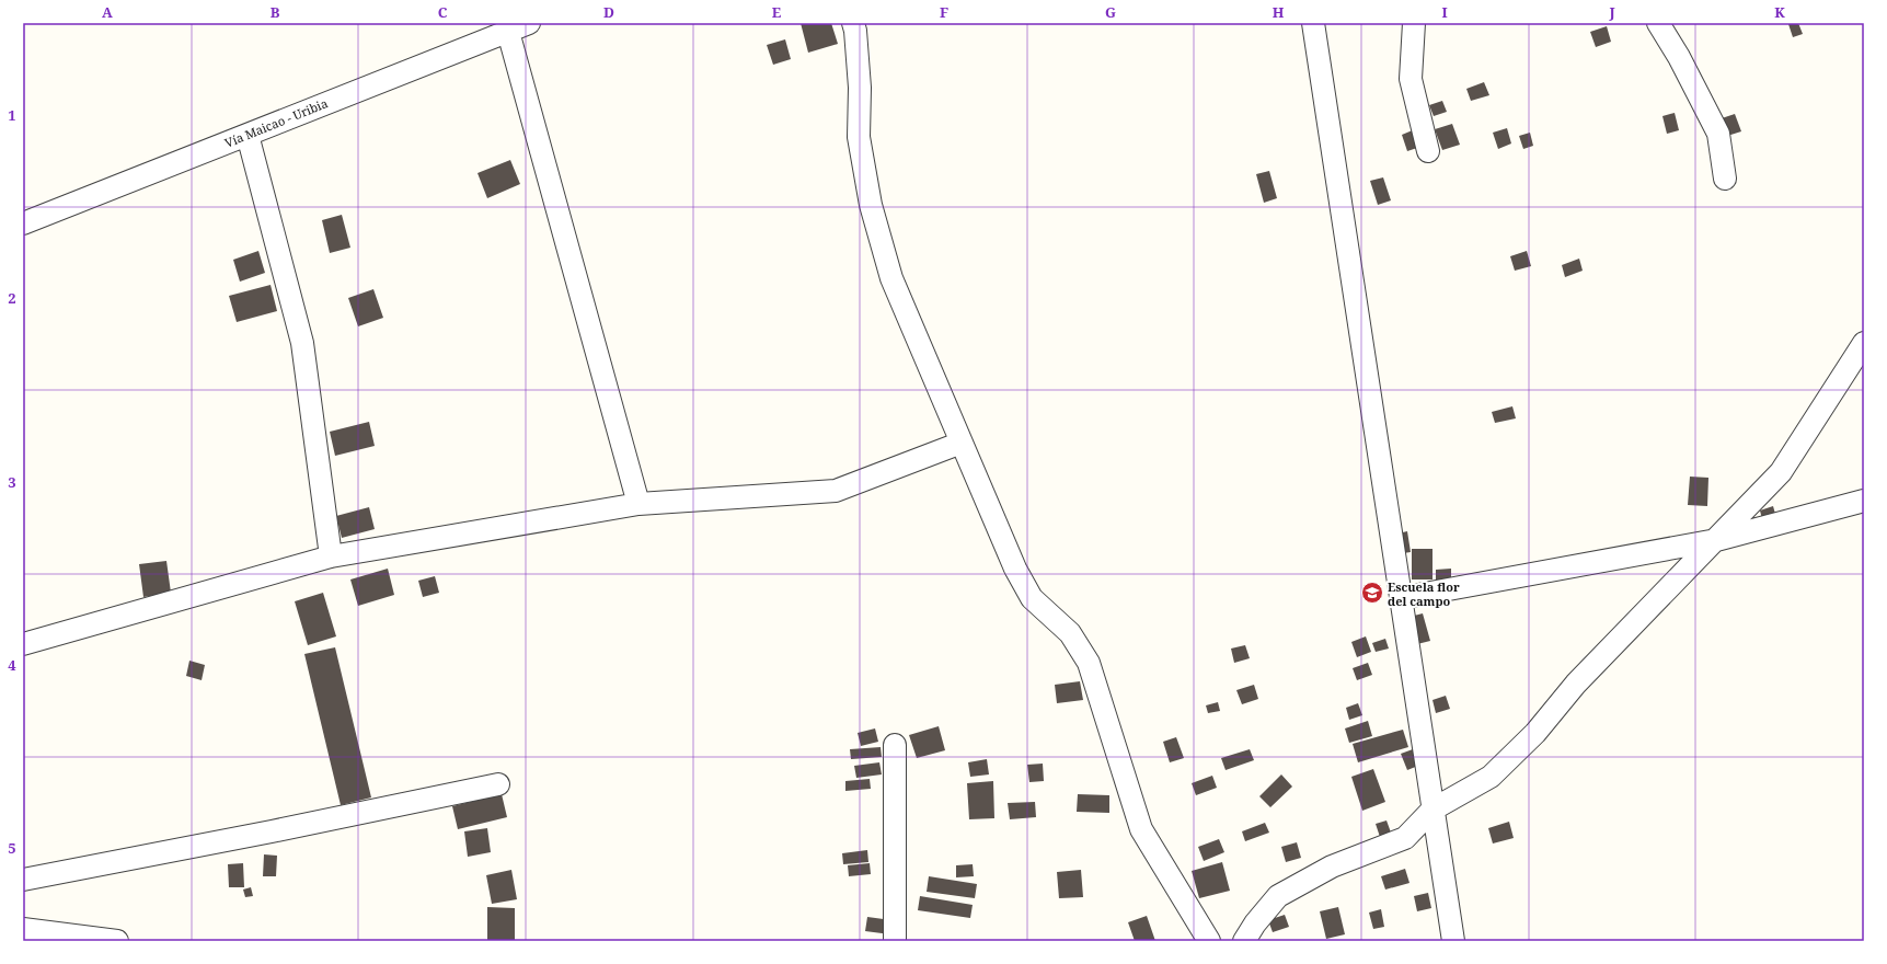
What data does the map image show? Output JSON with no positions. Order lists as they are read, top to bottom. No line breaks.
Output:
{"streets":{"street":["Vía Maicao - Uribia"]},"places":{"school or university":["Escuela flor del campo"]},"grid":{"columns":["A","B","C","D","E","F","G","H","I","J","K"],"rows":["1","2","3","4","5"]}}
